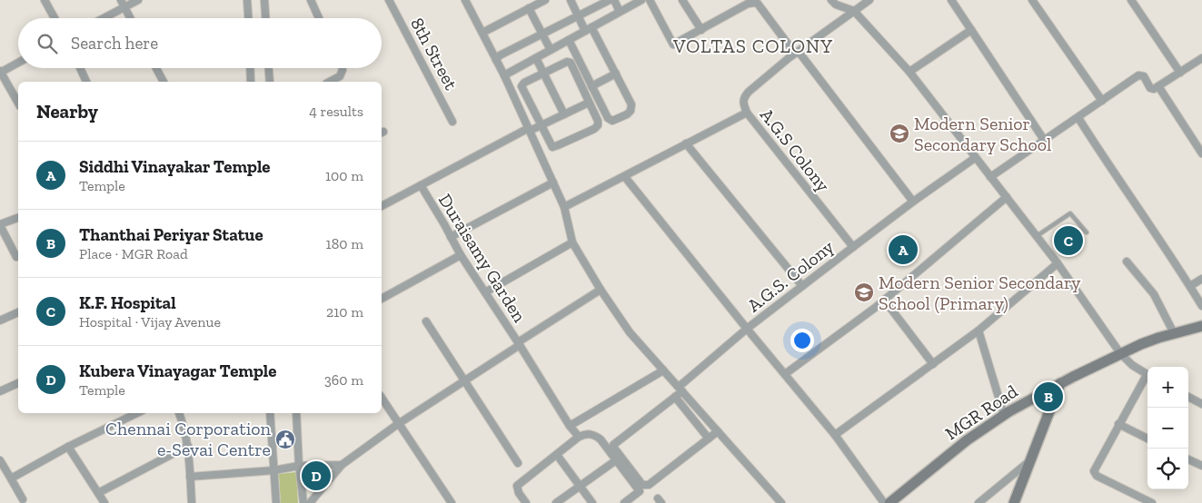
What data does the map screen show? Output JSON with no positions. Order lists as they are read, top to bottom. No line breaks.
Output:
{"streets":{"street":["8th Street","A.G.S Colony","Duraisamy Garden","A.G.S. Colony","MGR Road"]},"crossings":[["A.G.S Colony","A.G.S. Colony"]],"districts":["VOLTAS COLONY"],"places":{"school or university":["Modern Senior Secondary School","Modern Senior Secondary School (Primary)"],"public building":["Chennai Corporation e-Sevai Centre"]},"page":{"search":"Search here","heading":["Nearby","4 results"],"list":[{"mark":"A","name":"Siddhi Vinayakar Temple","note":"Temple","value":"100 m"},{"mark":"B","name":"Thanthai Periyar Statue","note":"Place · MGR Road","value":"180 m"},{"mark":"C","name":"K.F. Hospital","note":"Hospital · Vijay Avenue","value":"210 m"},{"mark":"D","name":"Kubera Vinayagar Temple","note":"Temple","value":"360 m"}],"pins":["C","A","B","D"],"map_buttons":["+","−"]}}
